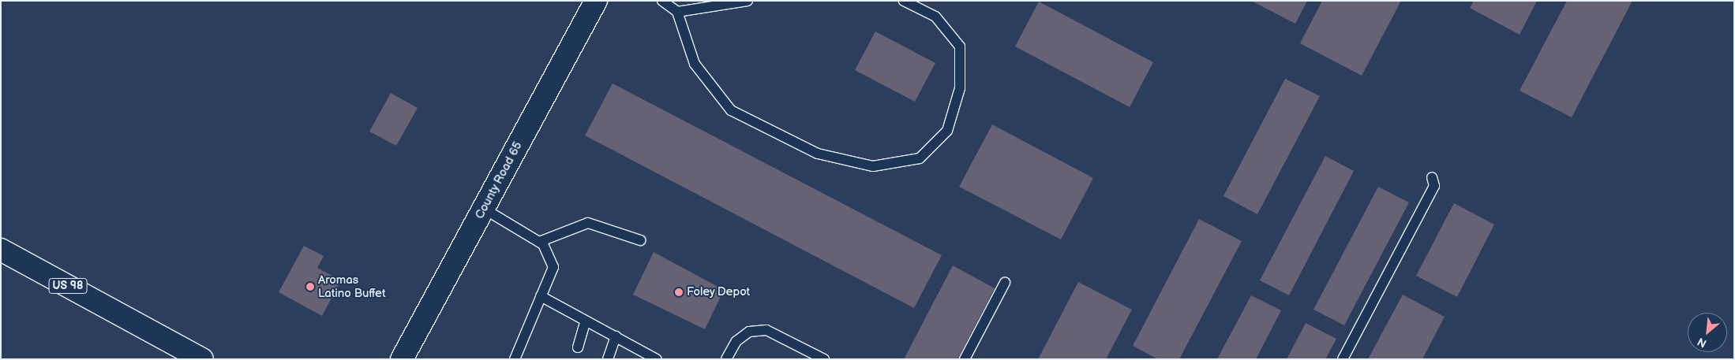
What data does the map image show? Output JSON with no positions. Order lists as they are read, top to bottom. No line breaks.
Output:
{"streets":{"street":["County Road 65","US 98"]},"places":["Aromas Latino Buffet","Foley Depot"],"north":"bottom left"}
